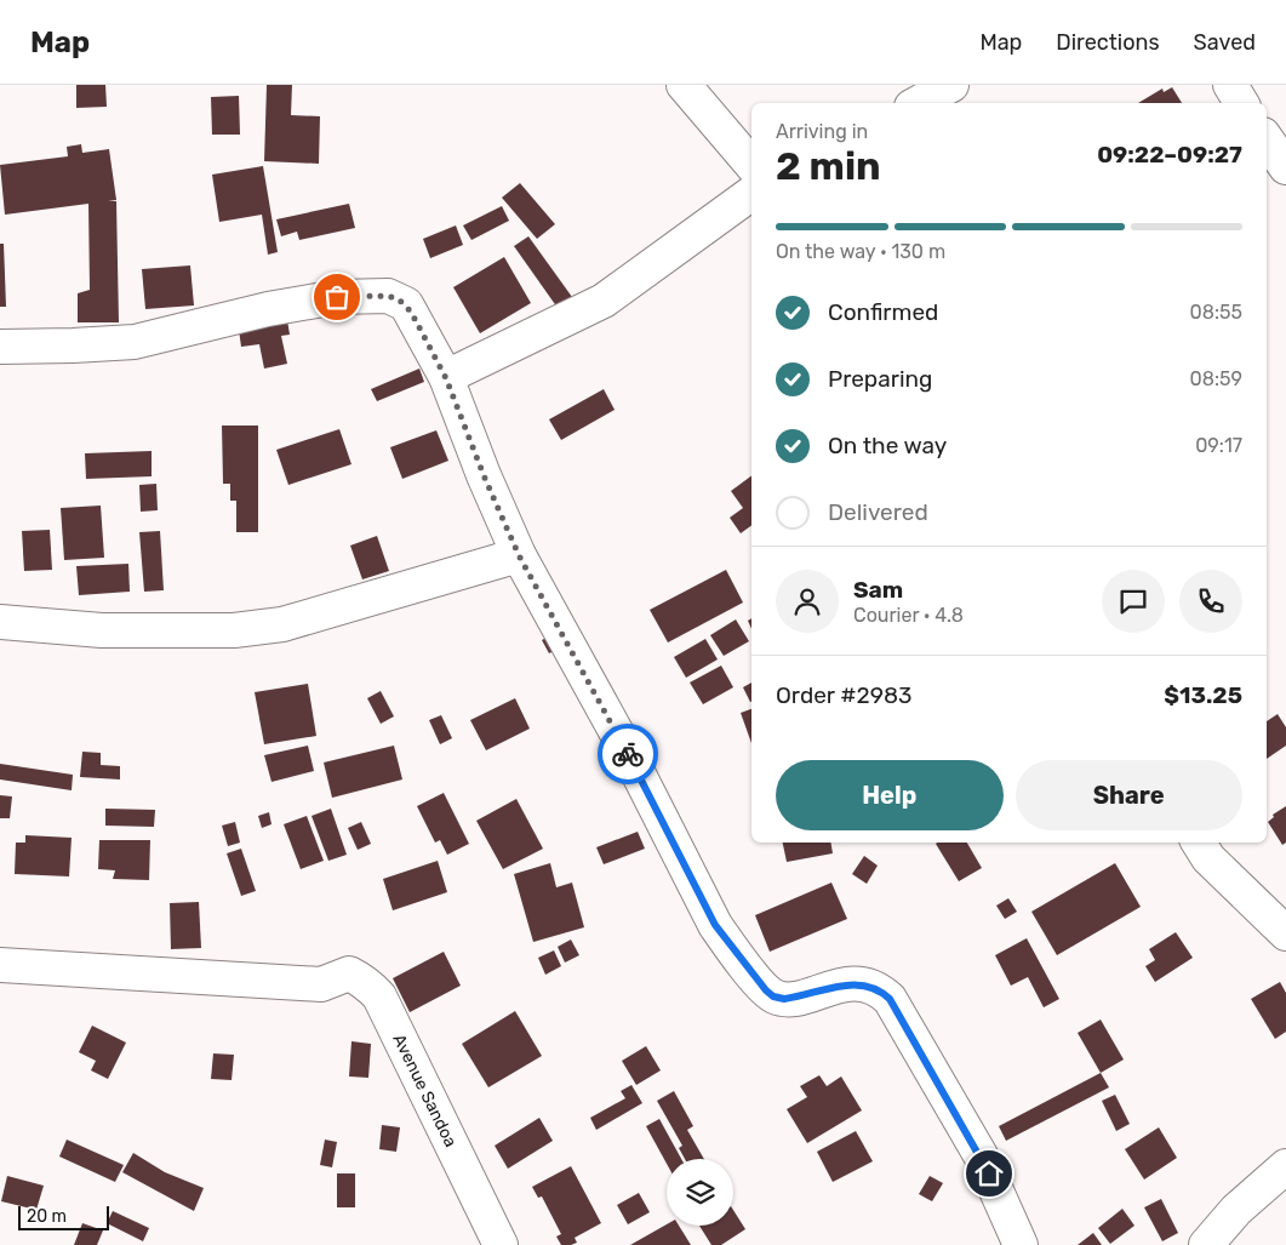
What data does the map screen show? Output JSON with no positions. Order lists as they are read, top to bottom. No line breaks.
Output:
{"streets":{"street":["Avenue Sandoa"]},"scale_bar":"20 m","page":{"header":"Map","nav":["Map","Directions","Saved"],"heading":["2 min","Arriving in","09:22–09:27"],"panel":["Sam","Courier · 4.8","Order #2983","$13.25"],"bar":"On the way · 130 m","list":[["Confirmed","08:55"],["Preparing","08:59"],["On the way","09:17"],"Delivered"],"buttons":["Help","Share"],"scale":"20 m"}}
